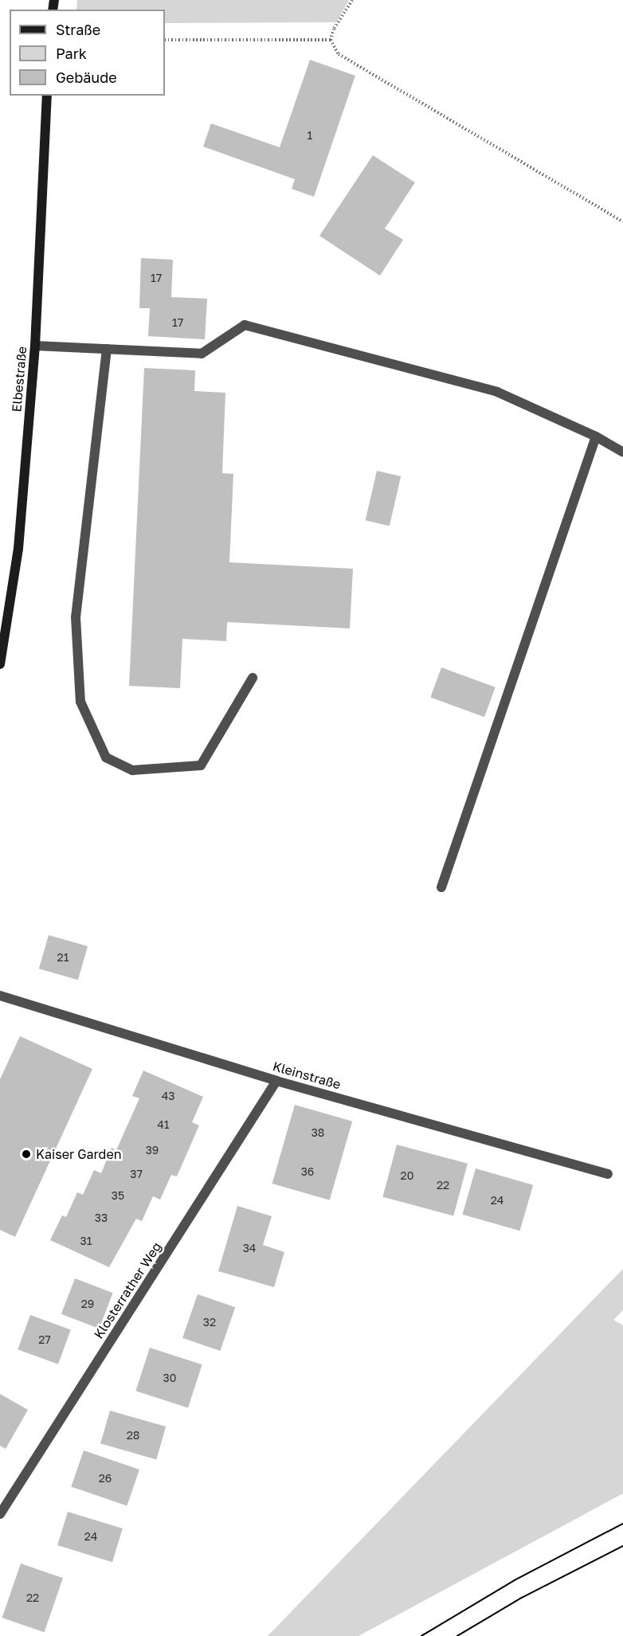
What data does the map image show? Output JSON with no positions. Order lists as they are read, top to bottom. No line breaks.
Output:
{"streets":{"main road":["Elbestraße"],"street":["Kleinstraße","Klosterrather Weg"]},"crossings":[["Kleinstraße","Klosterrather Weg"]],"places":["Kaiser Garden"],"house_numbers":["1","17","17","21","43","41","38","39","36","37","20","22","35","24","33","31","34","29","32","27","30","28","26","24","22"],"legend":["Straße","Park","Gebäude"]}
